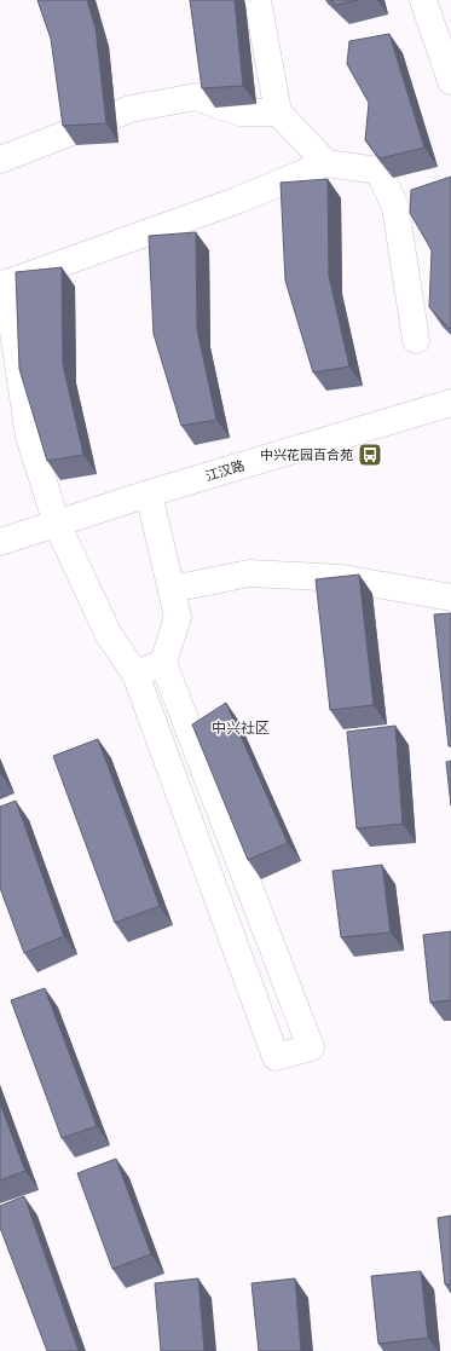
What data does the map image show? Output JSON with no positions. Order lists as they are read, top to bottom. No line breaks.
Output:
{"streets":{"street":["江汉路"]},"districts":["中兴社区"],"places":{"bus stop":["中兴花园百合苑"]}}
